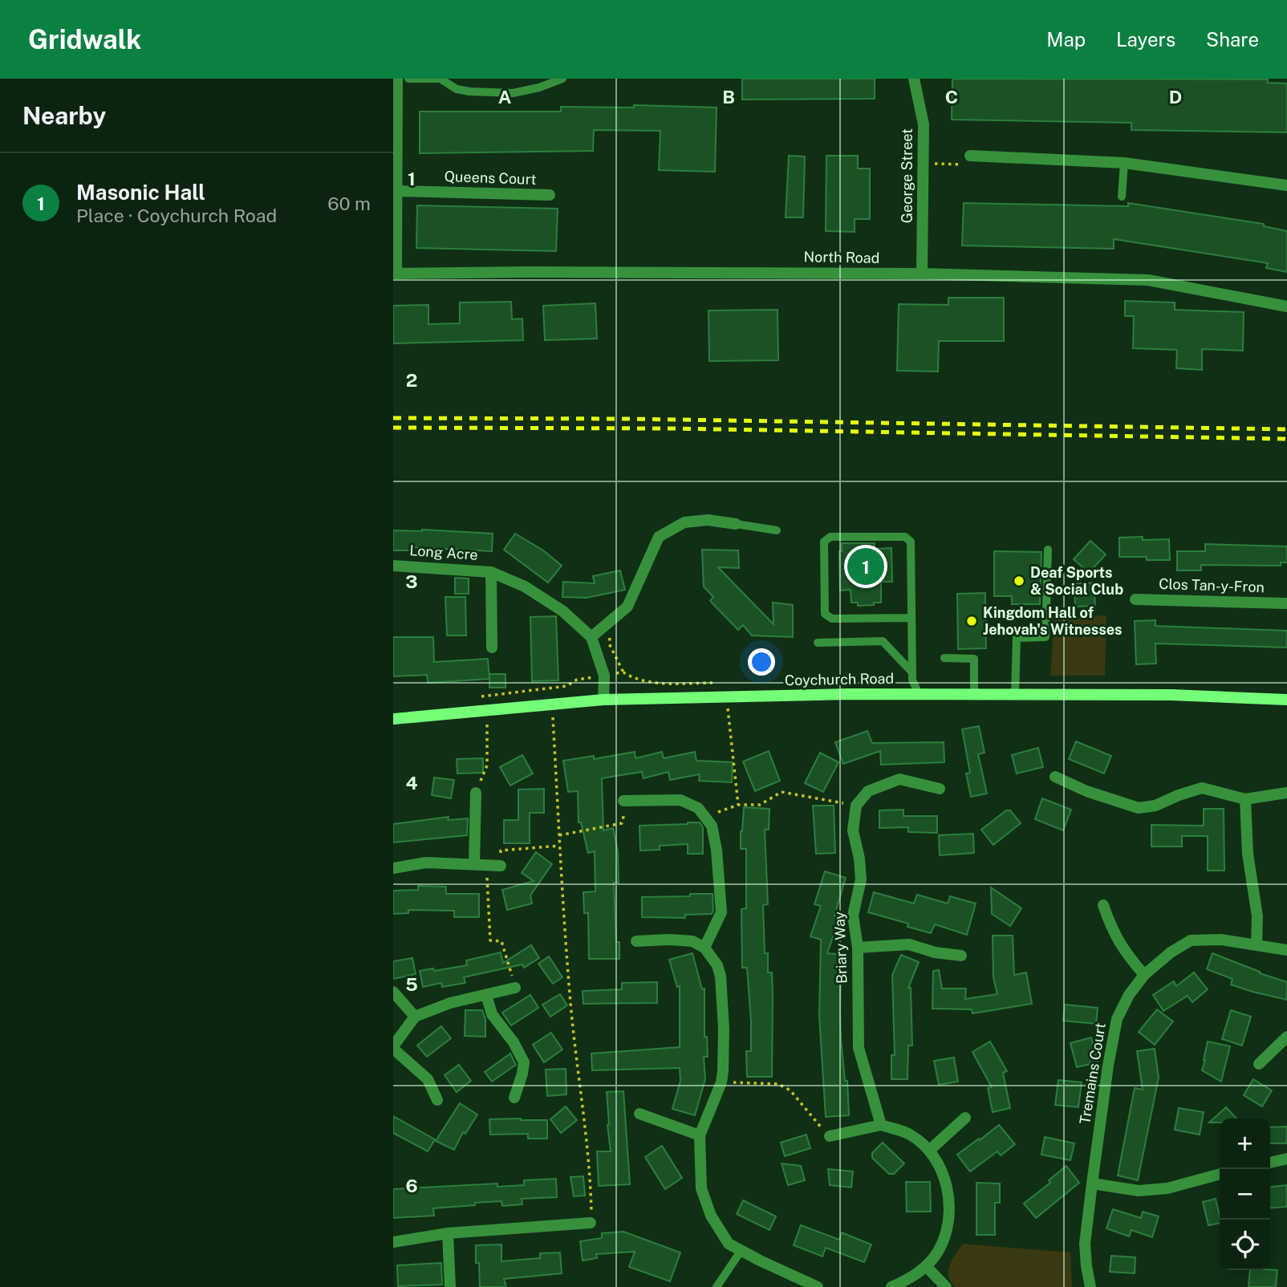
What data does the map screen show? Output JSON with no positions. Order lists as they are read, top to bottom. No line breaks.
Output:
{"streets":{"main road":["Coychurch Road"],"street":["George Street","Queens Court","North Road","Long Acre","Clos Tan-y-Fron","Briary Way","Tremains Court"]},"crossings":[["George Street","North Road"],["Long Acre","Coychurch Road"]],"places":["Deaf Sports & Social Club","Kingdom Hall of Jehovah's Witnesses"],"page":{"header":"Gridwalk","nav":["Map","Layers","Share"],"heading":"Nearby","list":[{"mark":"1","name":"Masonic Hall","note":"Place · Coychurch Road","value":"60 m"}],"pins":"1","map_buttons":["+","−"]},"grid":{"columns":["A","B","C","D"],"rows":["1","2","3","4","5","6"]}}
